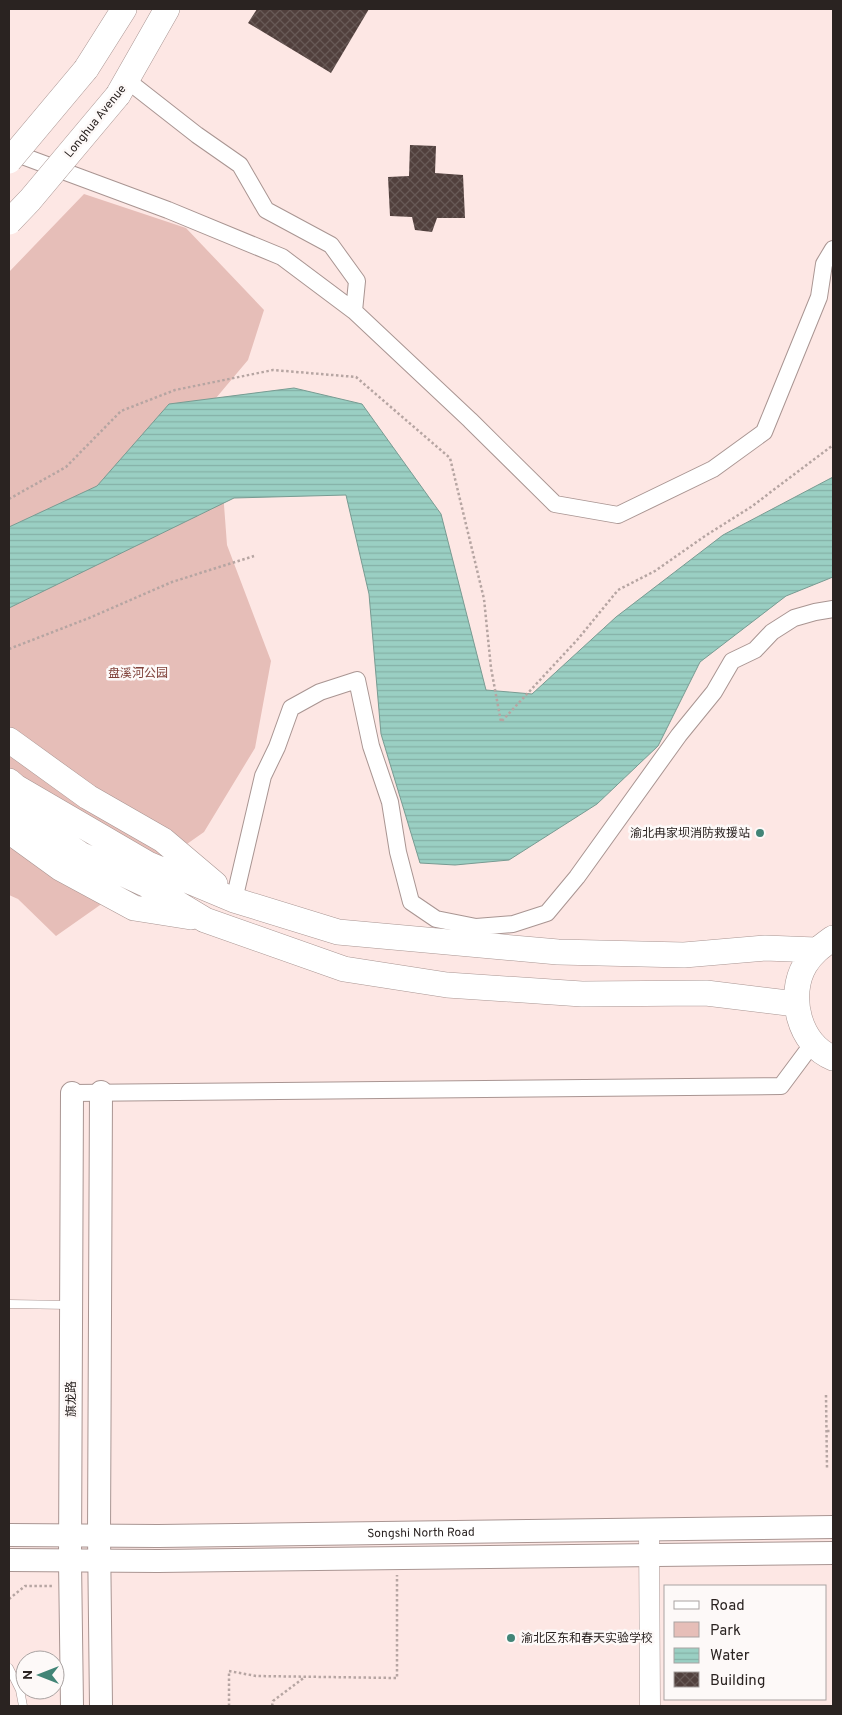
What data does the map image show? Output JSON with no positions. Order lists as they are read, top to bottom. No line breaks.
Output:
{"streets":{"main road":["Longhua Avenue","旗龙路","Songshi North Road"]},"crossings":[["旗龙路","Songshi North Road"]],"parks":["盘溪河公园"],"places":["渝北冉家坝消防救援站","渝北区东和春天实验学校"],"legend":["Road","Park","Water","Building"],"north":"left"}
